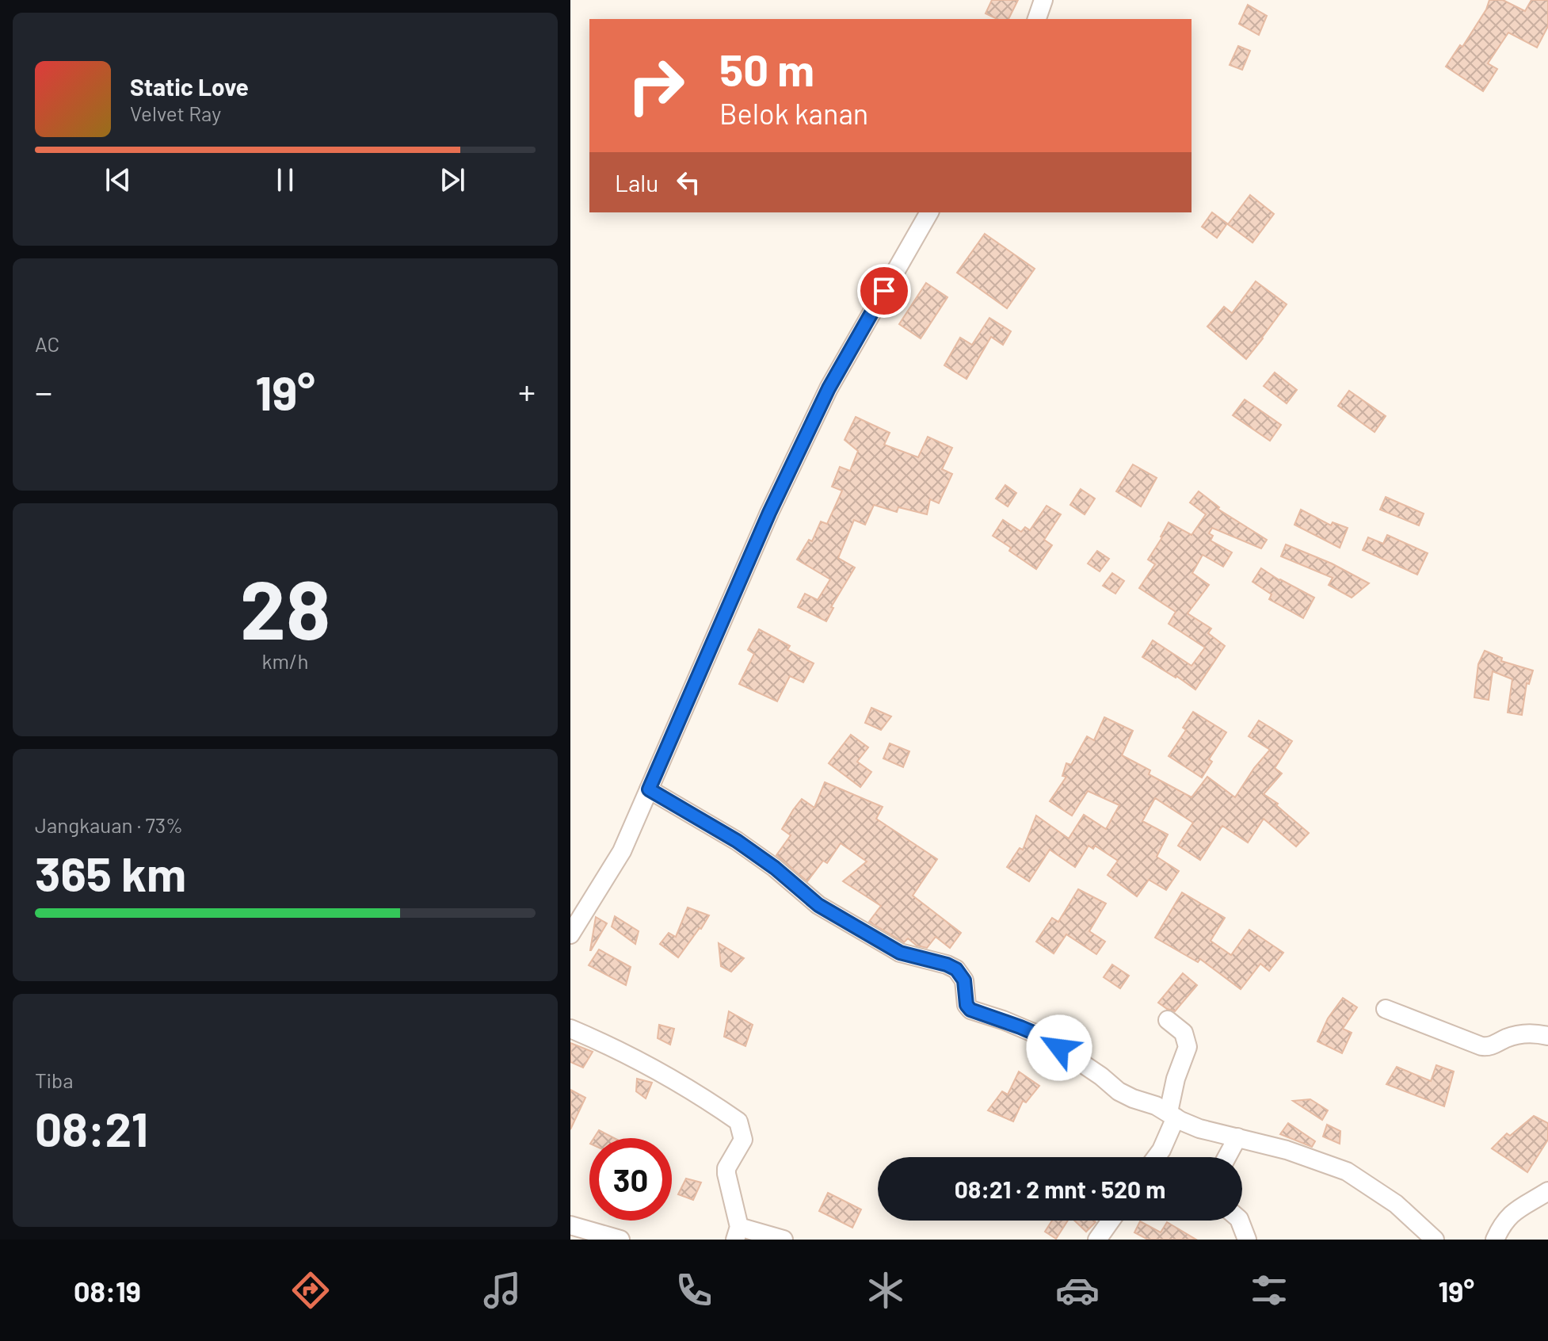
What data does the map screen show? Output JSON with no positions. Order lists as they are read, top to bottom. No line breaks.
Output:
{"page":{"turn":["50 m","Belok kanan"],"song":["Static Love","Velvet Ray"],"then":"Lalu","tile":["AC",["28","km/h"],["Jangkauan · 73%","365 km"],["Tiba","08:21"]],"heat":["−","19°","+"],"limit":"30","trip":"08:21 · 2 mnt · 520 m","tabs":["08:19","19°"]}}
